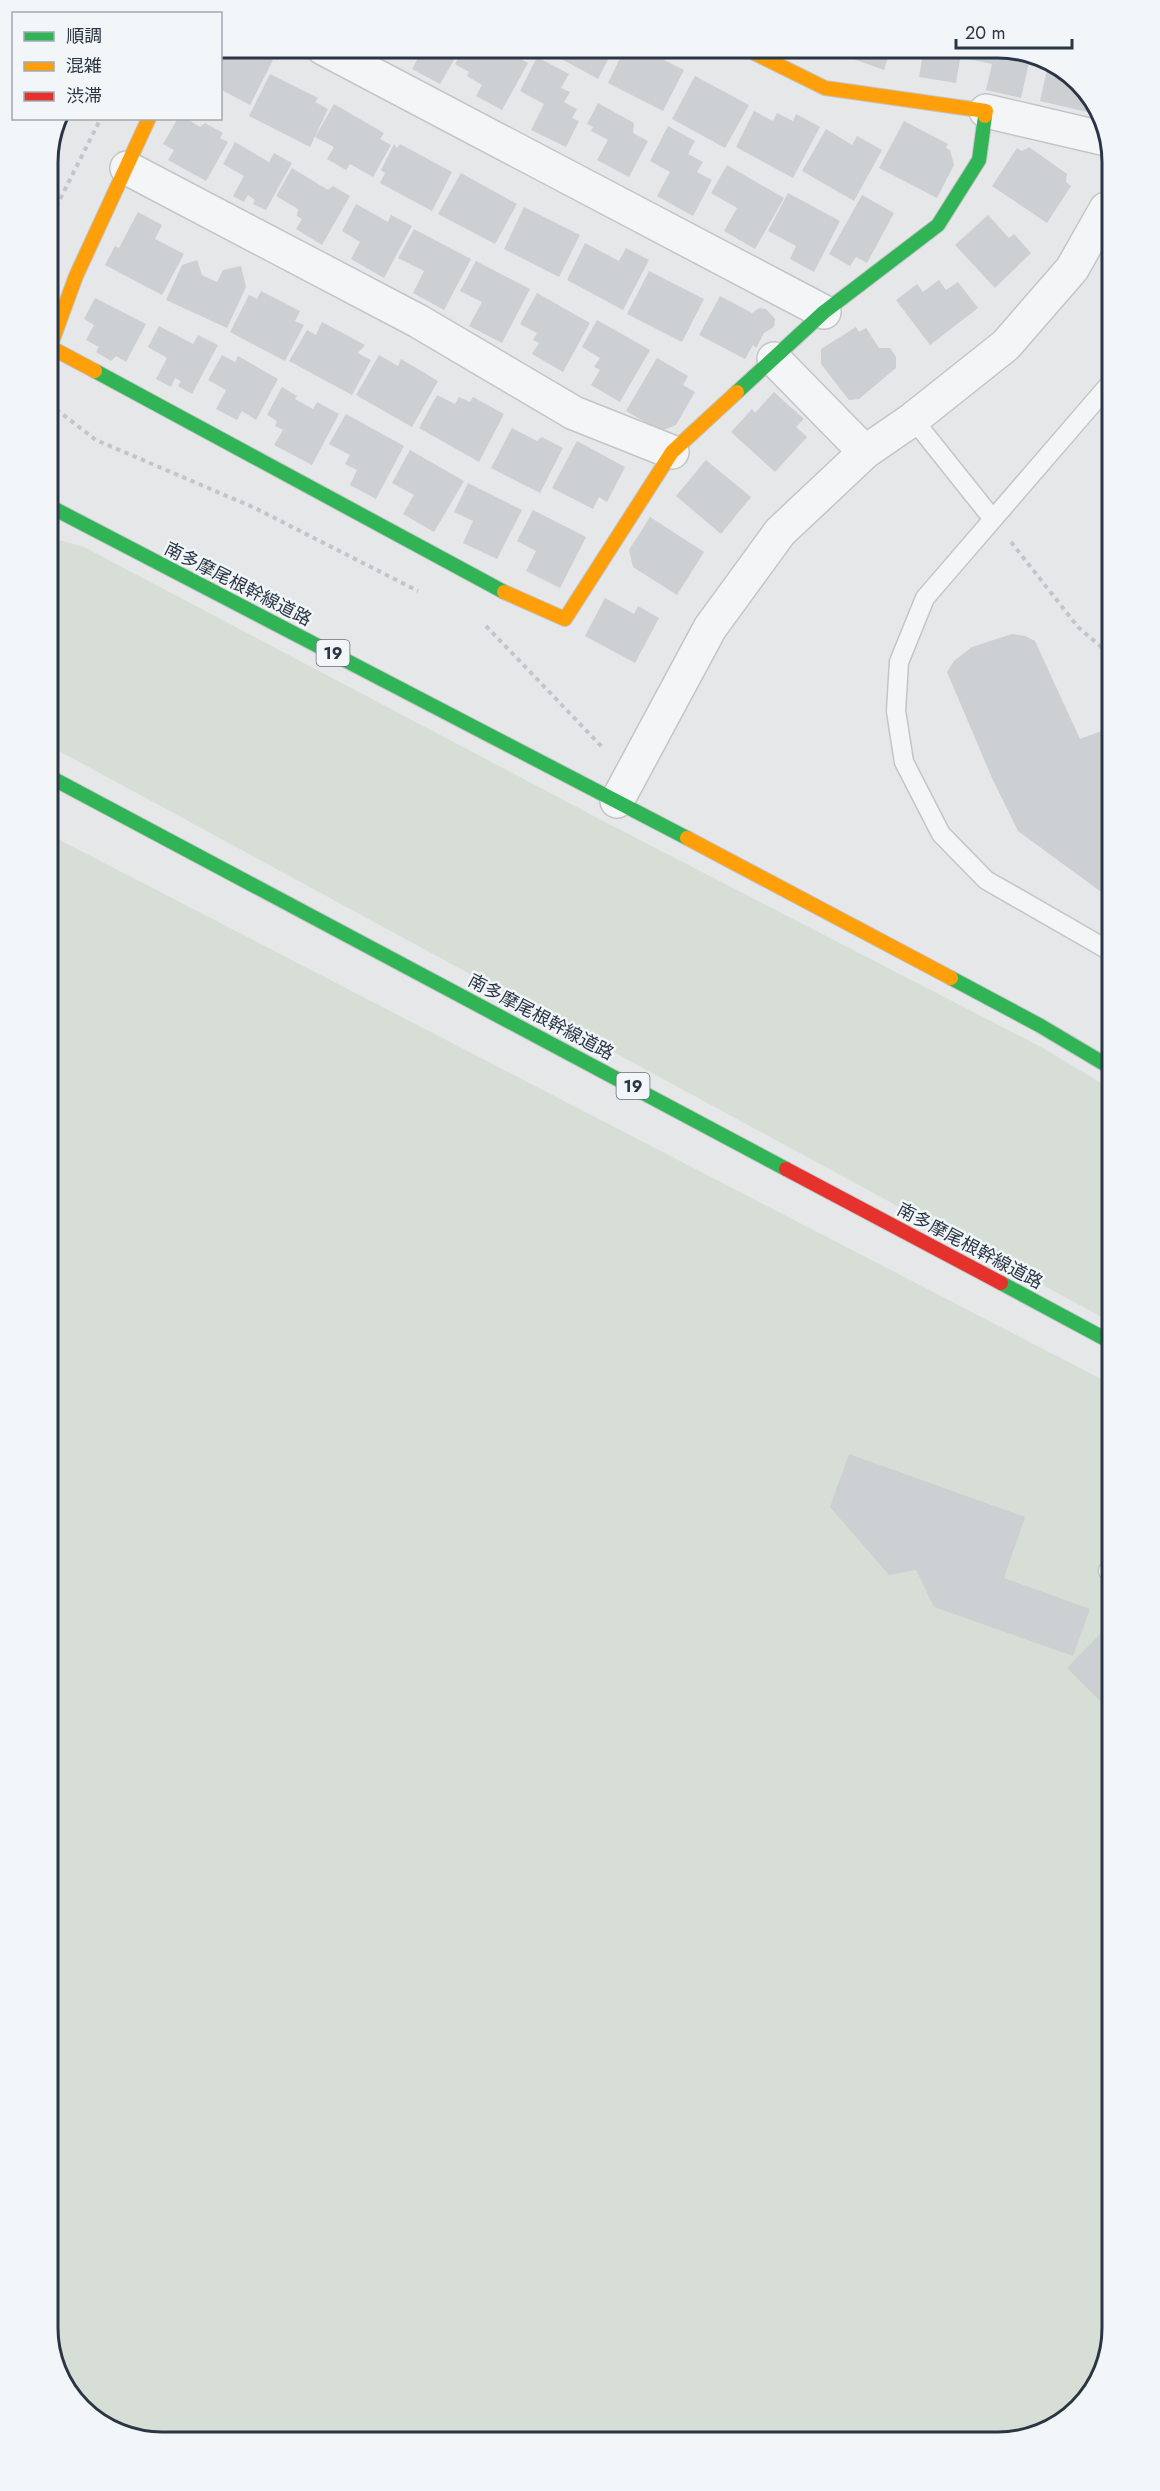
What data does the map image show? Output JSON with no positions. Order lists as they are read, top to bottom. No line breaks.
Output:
{"streets":{"main road":["南多摩尾根幹線道路","19"]},"crossings":[["南多摩尾根幹線道路","19"]],"legend":["順調","混雑","渋滞"],"scale_bar":"20 m"}
